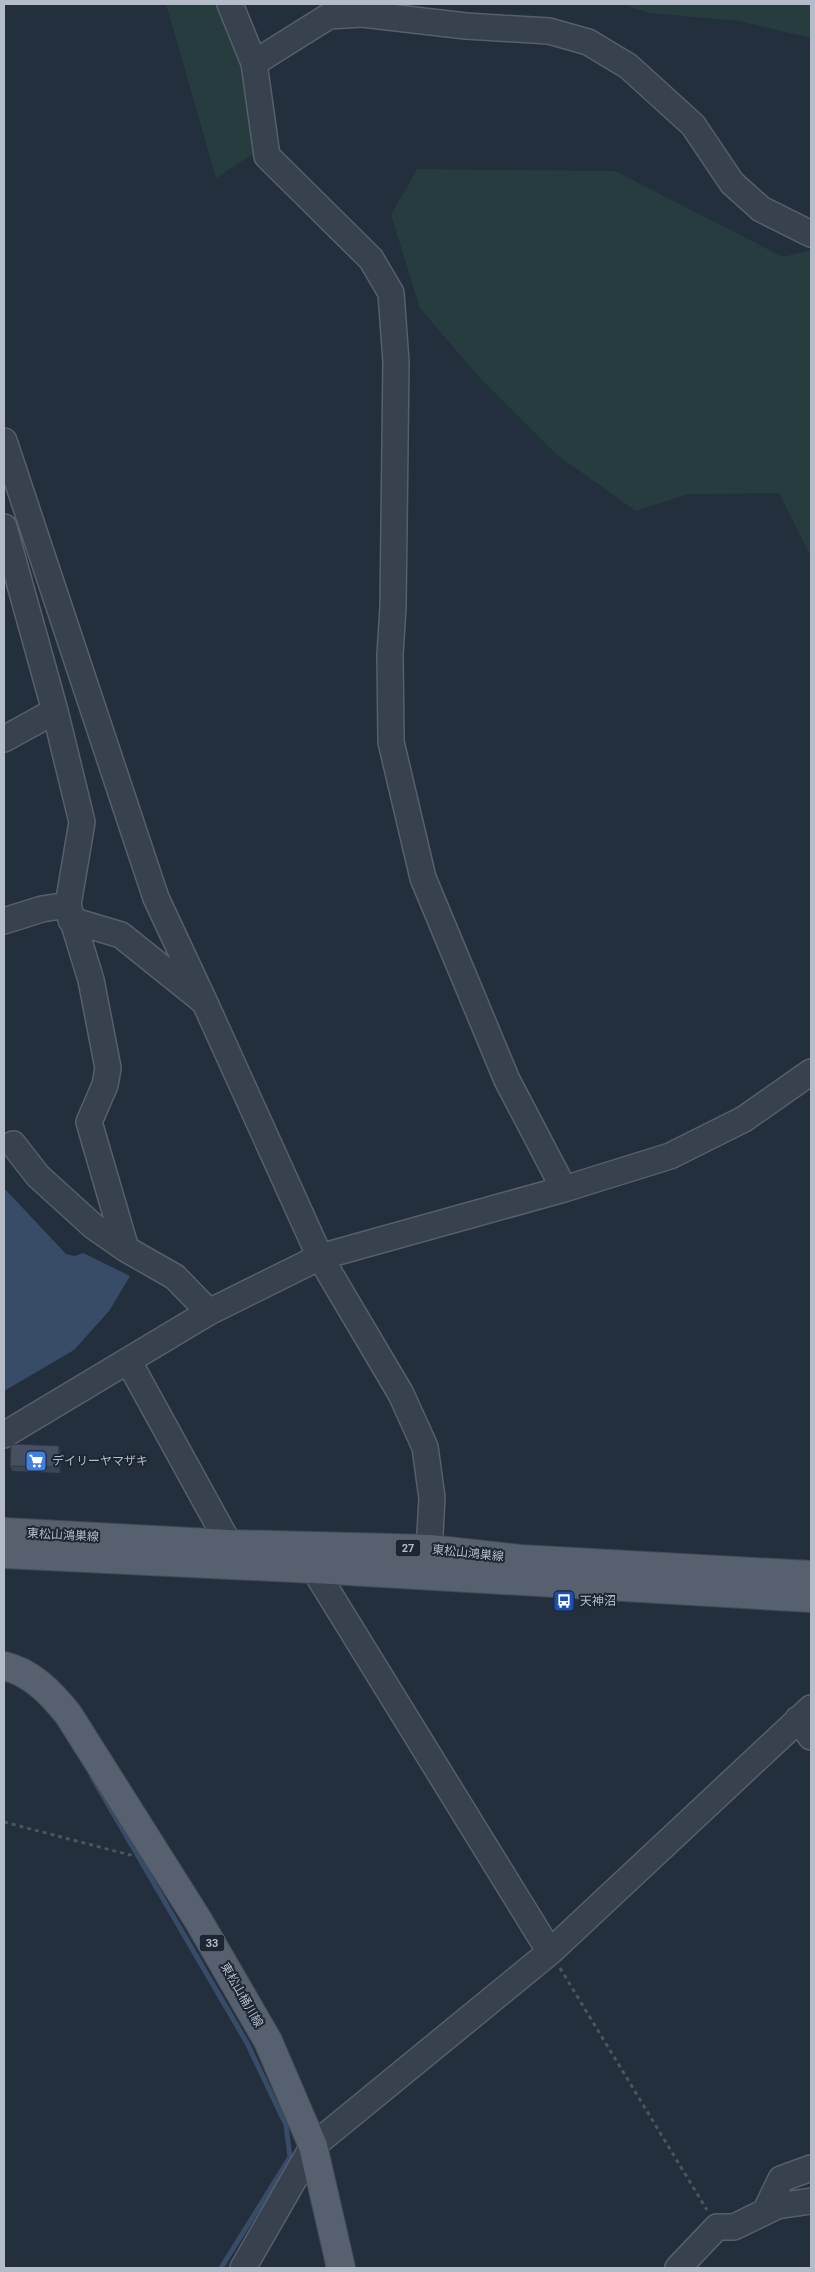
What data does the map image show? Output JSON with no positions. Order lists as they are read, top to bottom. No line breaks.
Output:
{"streets":{"main road":["東松山鴻巣線","27","33","東松山桶川線"]},"places":{"supermarket":["デイリーヤマザキ"],"bus stop":["天神沼"]}}
